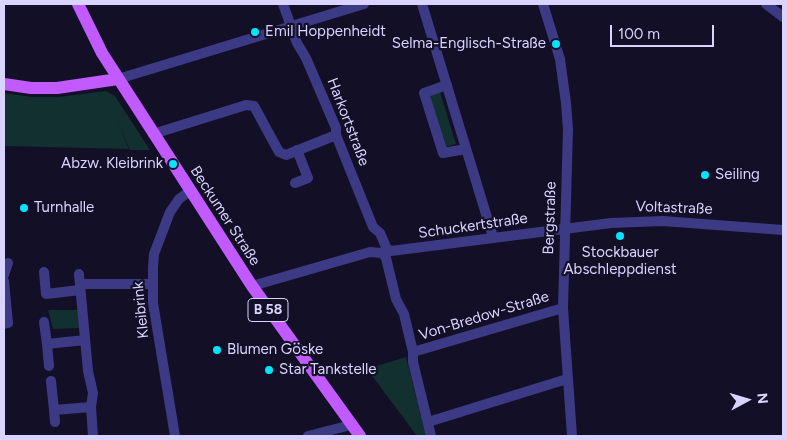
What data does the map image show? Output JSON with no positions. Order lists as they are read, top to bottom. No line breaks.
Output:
{"streets":{"main road":["Beckumer Straße","B 58"],"street":["Harkortstraße","Voltastraße","Bergstraße","Schuckertstraße","Kleibrink","Von-Bredow-Straße"]},"crossings":[["Harkortstraße","Schuckertstraße"],["Harkortstraße","Von-Bredow-Straße"],["Voltastraße","Bergstraße"],["Voltastraße","Schuckertstraße"],["Beckumer Straße","Schuckertstraße"],["Beckumer Straße","Kleibrink"],["Bergstraße","Schuckertstraße"],["Bergstraße","Von-Bredow-Straße"]],"places":["Emil Hoppenheidt","Selma-Englisch-Straße","Abzw. Kleibrink","Seiling","Turnhalle","Stockbauer Abschleppdienst","Blumen Göske","Star Tankstelle"],"scale_bar":"100 m","north":"right"}
